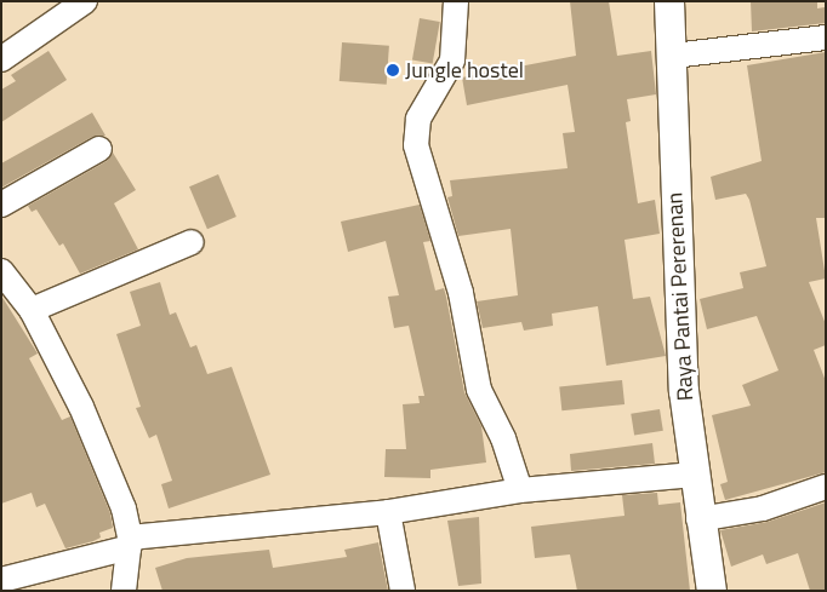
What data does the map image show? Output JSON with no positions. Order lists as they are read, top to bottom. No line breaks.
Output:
{"streets":{"street":["Raya Pantai Pererenan"]},"places":["Jungle hostel"]}
